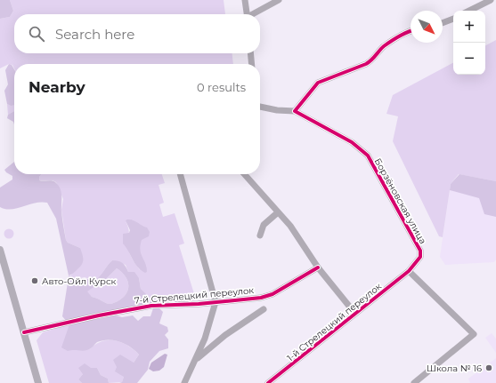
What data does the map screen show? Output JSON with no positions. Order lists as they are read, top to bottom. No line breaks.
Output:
{"streets":{"street":["Борзёновская улица","7-й Стрелецкий переулок","1-й Стрелецкий переулок"]},"crossings":[["Борзёновская улица","1-й Стрелецкий переулок"]],"places":["Авто-Ойл Курск","Школа № 16"],"north":"bottom right","page":{"map_buttons":["+","−"],"search":"Search here","heading":["Nearby","0 results"]}}
